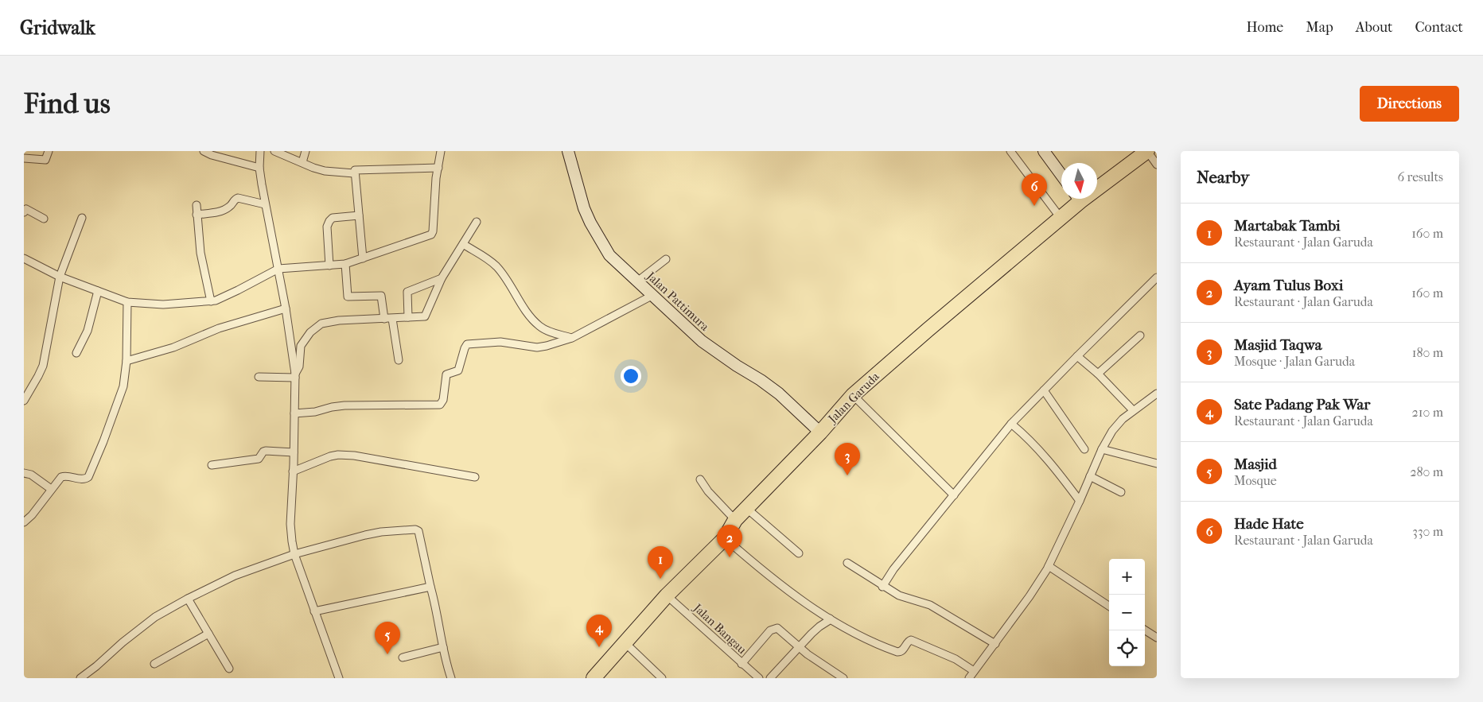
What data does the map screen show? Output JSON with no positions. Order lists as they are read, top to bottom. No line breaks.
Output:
{"streets":{"highway":["Jalan Garuda"],"street":["Jalan Pattimura","Jalan Bangau"]},"crossings":[["Jalan Pattimura","Jalan Garuda"],["Jalan Garuda","Jalan Bangau"]],"north":"bottom","page":{"header":"Gridwalk","nav":["Home","Map","About","Contact"],"buttons":"Directions","title":"Find us","heading":["Nearby","6 results"],"pins":["6","3","2","1","4","5"],"list":[{"mark":"1","name":"Martabak Tambi","note":"Restaurant · Jalan Garuda","value":"160 m"},{"mark":"2","name":"Ayam Tulus Boxi","note":"Restaurant · Jalan Garuda","value":"160 m"},{"mark":"3","name":"Masjid Taqwa","note":"Mosque · Jalan Garuda","value":"180 m"},{"mark":"4","name":"Sate Padang Pak War","note":"Restaurant · Jalan Garuda","value":"210 m"},{"mark":"5","name":"Masjid","note":"Mosque","value":"280 m"},{"mark":"6","name":"Hade Hate","note":"Restaurant · Jalan Garuda","value":"330 m"}],"map_buttons":["+","−"]}}
